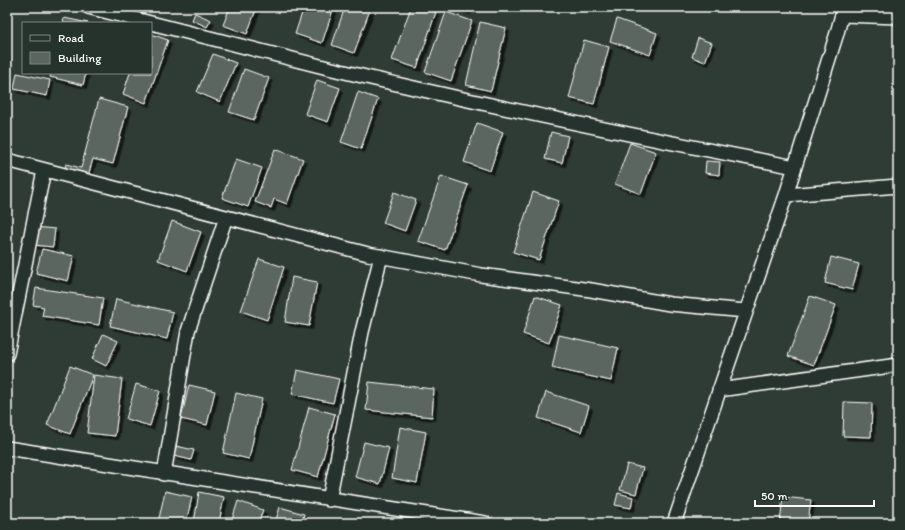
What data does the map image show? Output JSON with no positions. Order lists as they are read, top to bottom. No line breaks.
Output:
{"legend":["Road","Building"],"scale_bar":"50 m"}
